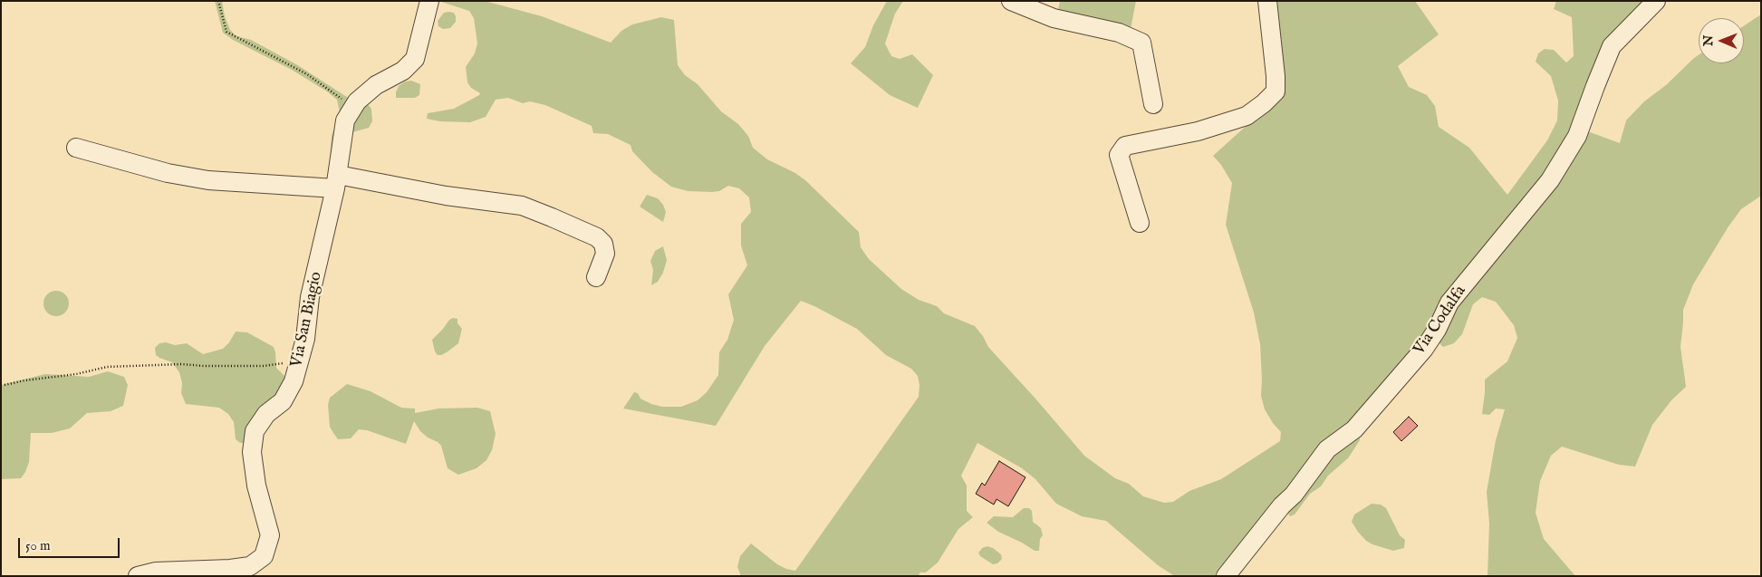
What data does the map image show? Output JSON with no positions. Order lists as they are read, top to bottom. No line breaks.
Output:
{"streets":{"street":["Via San Biagio","Via Codalfa"]},"scale_bar":"50 m","north":"left"}
